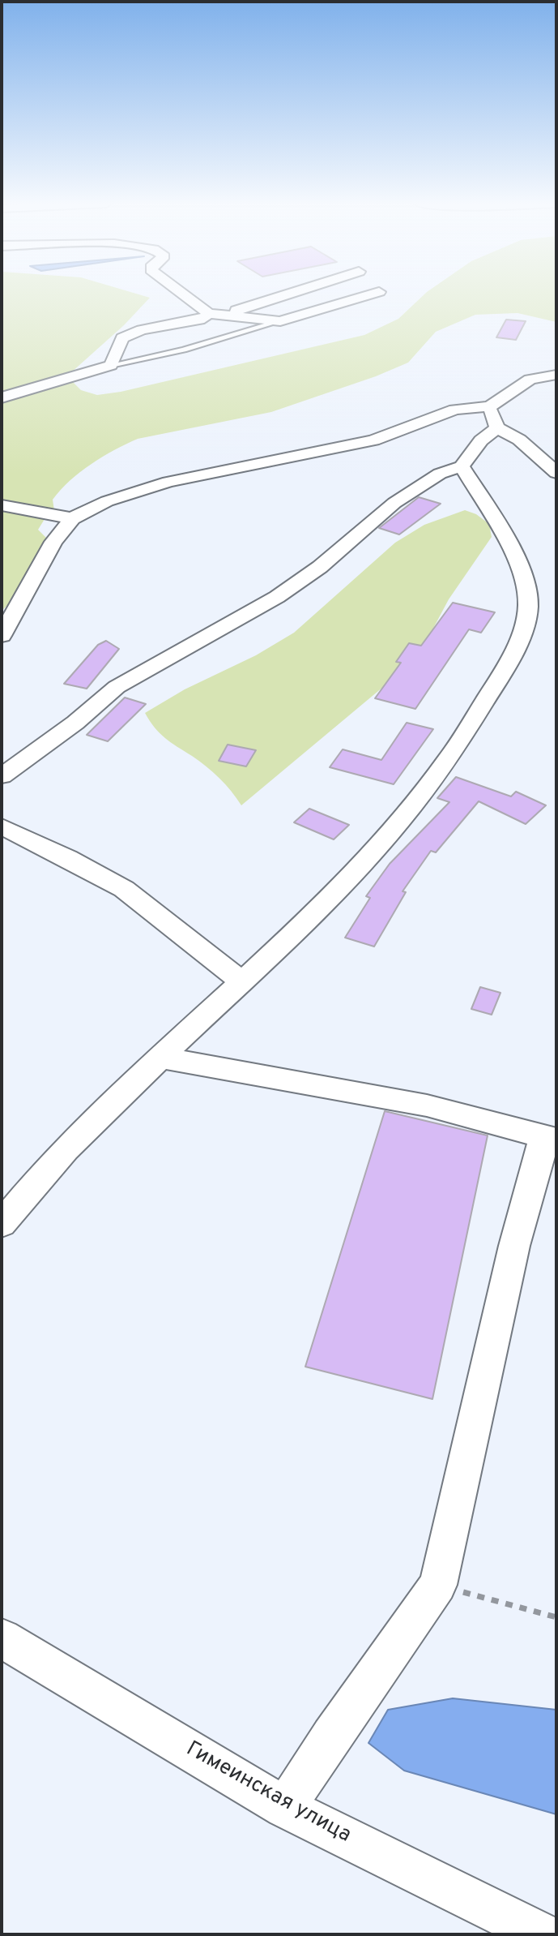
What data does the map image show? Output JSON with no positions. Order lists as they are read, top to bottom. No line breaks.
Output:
{"streets":{"street":["Гимеинская улица"]}}
